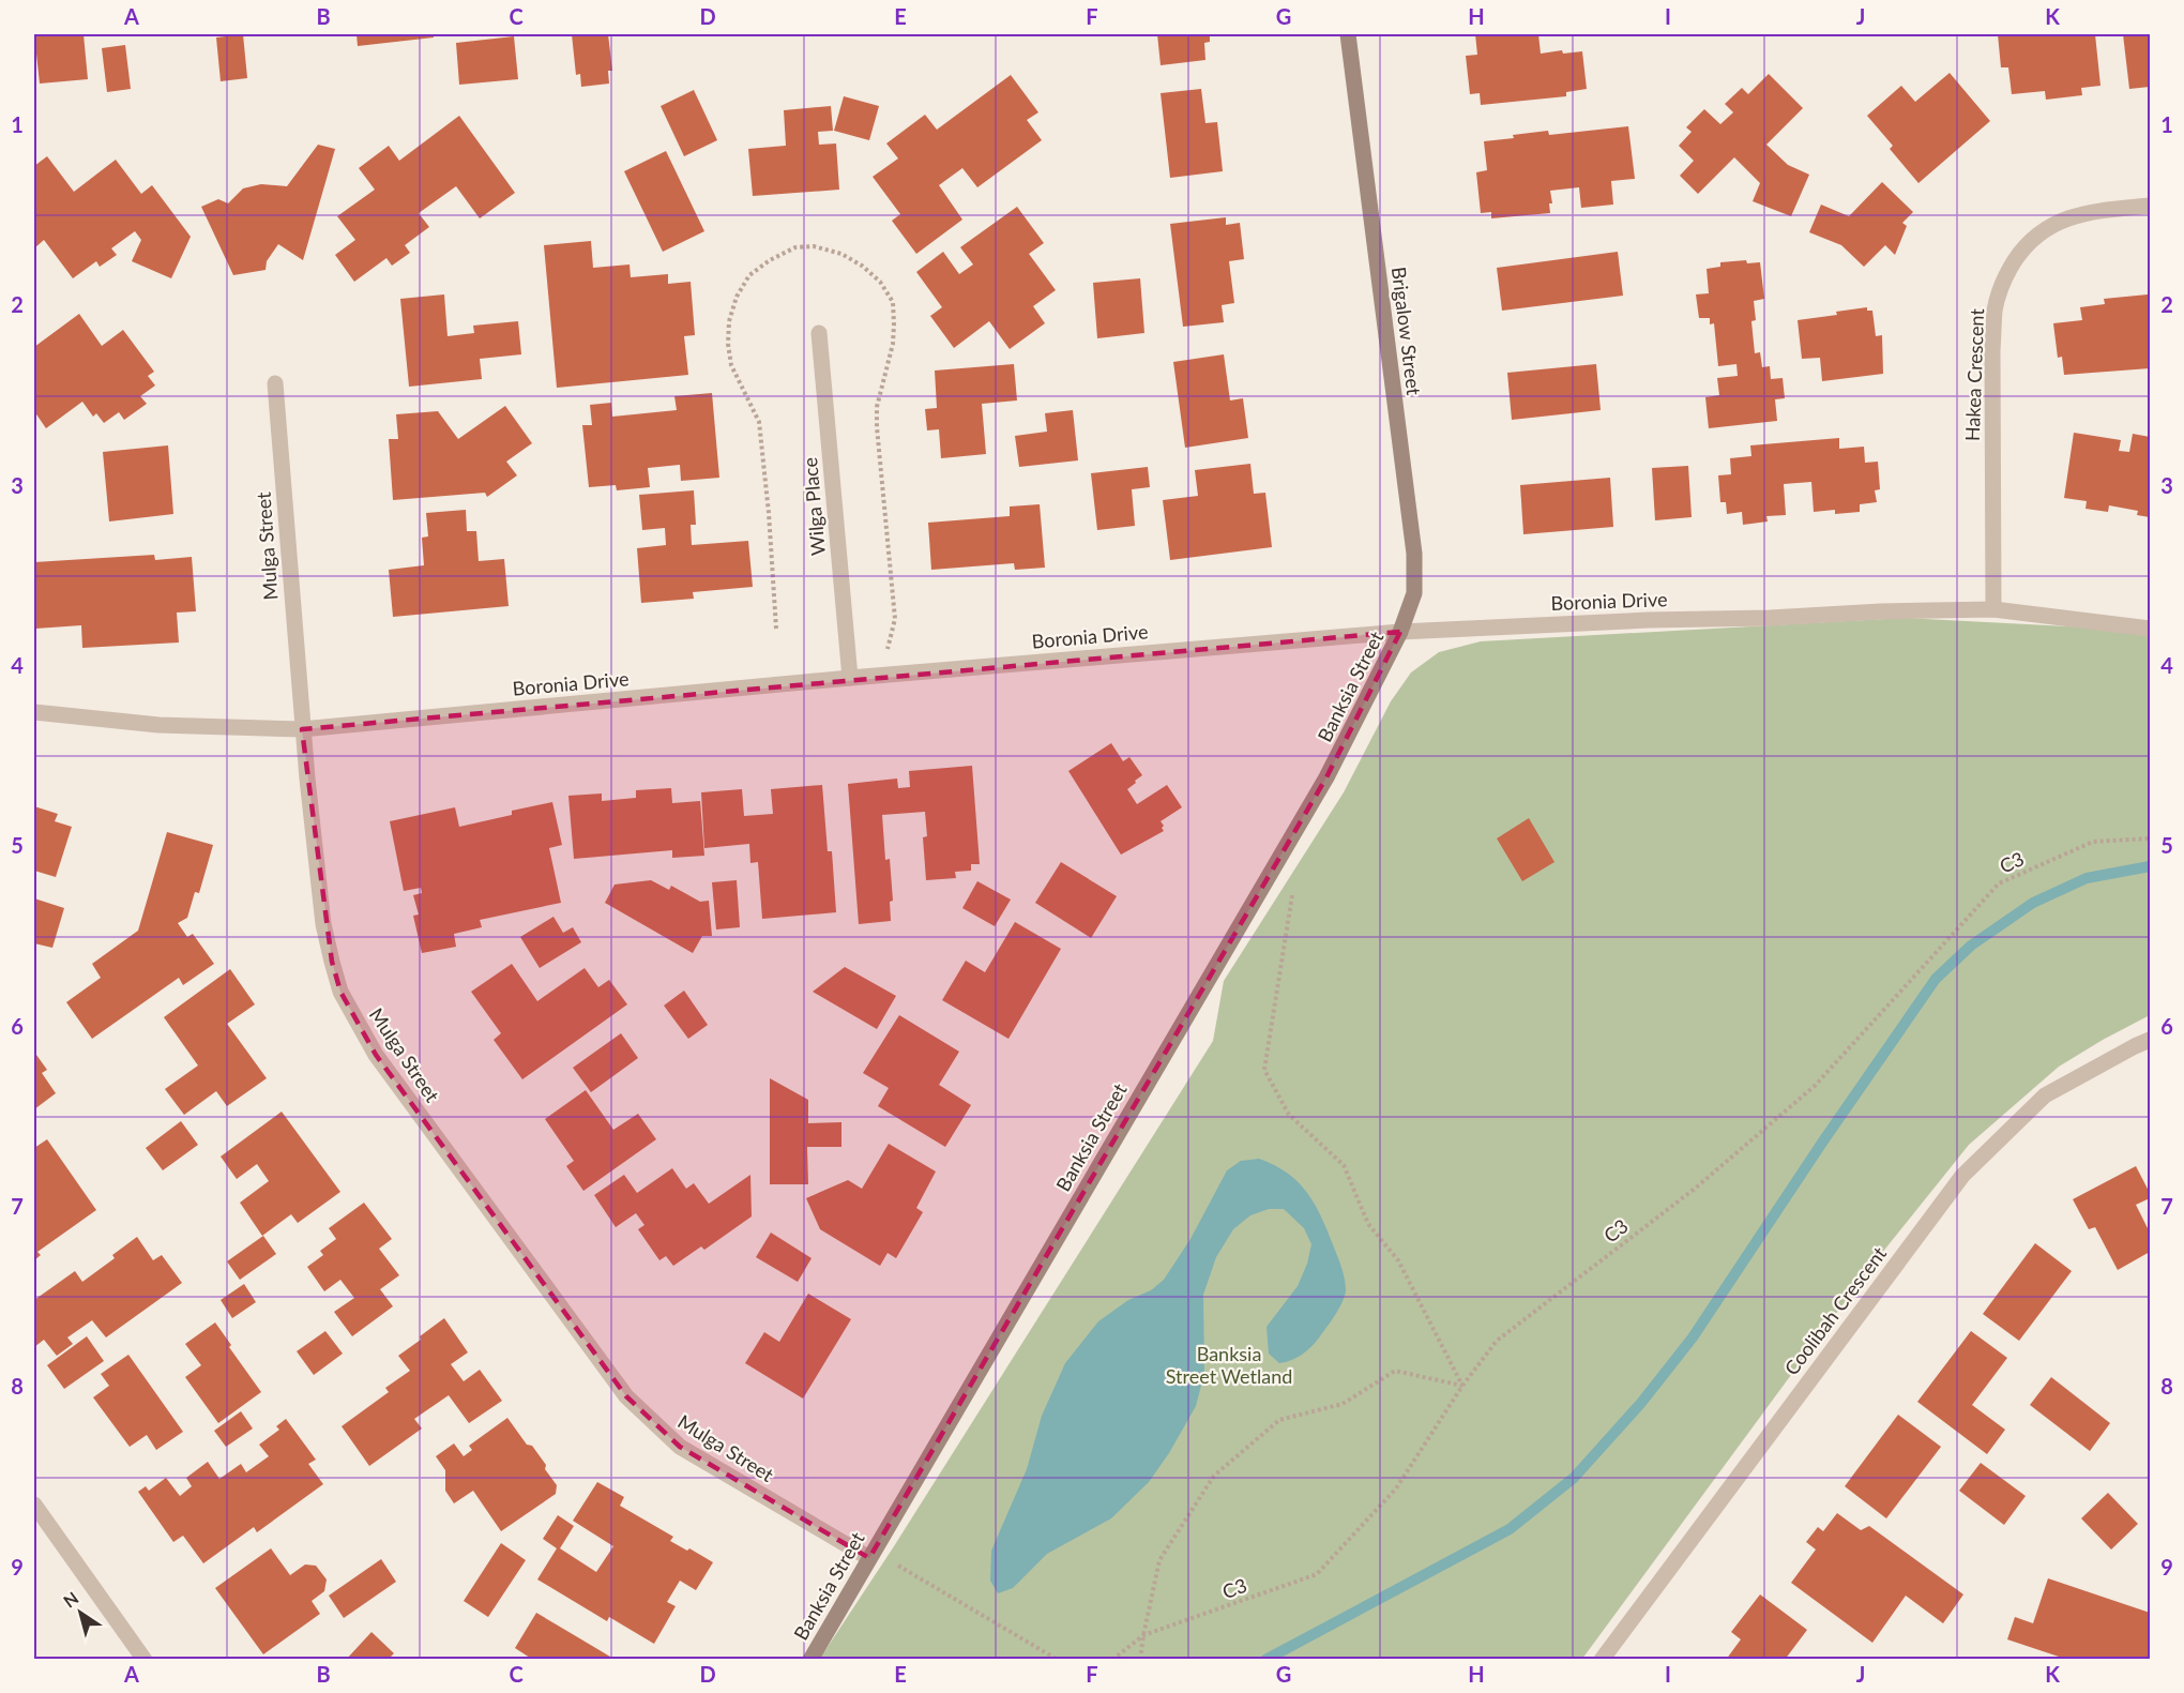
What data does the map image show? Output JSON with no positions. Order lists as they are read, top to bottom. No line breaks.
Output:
{"streets":{"street":["Brigalow Street","Hakea Crescent","Wilga Place","Mulga Street","Boronia Drive","Banksia Street","Coolibah Crescent"],"path":["C3"]},"crossings":[["Brigalow Street","Boronia Drive"],["Brigalow Street","Banksia Street"],["Hakea Crescent","Boronia Drive"],["Wilga Place","Boronia Drive"],["Mulga Street","Boronia Drive"],["Mulga Street","Banksia Street"],["Boronia Drive","Banksia Street"]],"parks":["Banksia Street Wetland"],"north":"top left","grid":{"columns":["A","B","C","D","E","F","G","H","I","J","K"],"rows":["1","2","3","4","5","6","7","8","9"]}}
